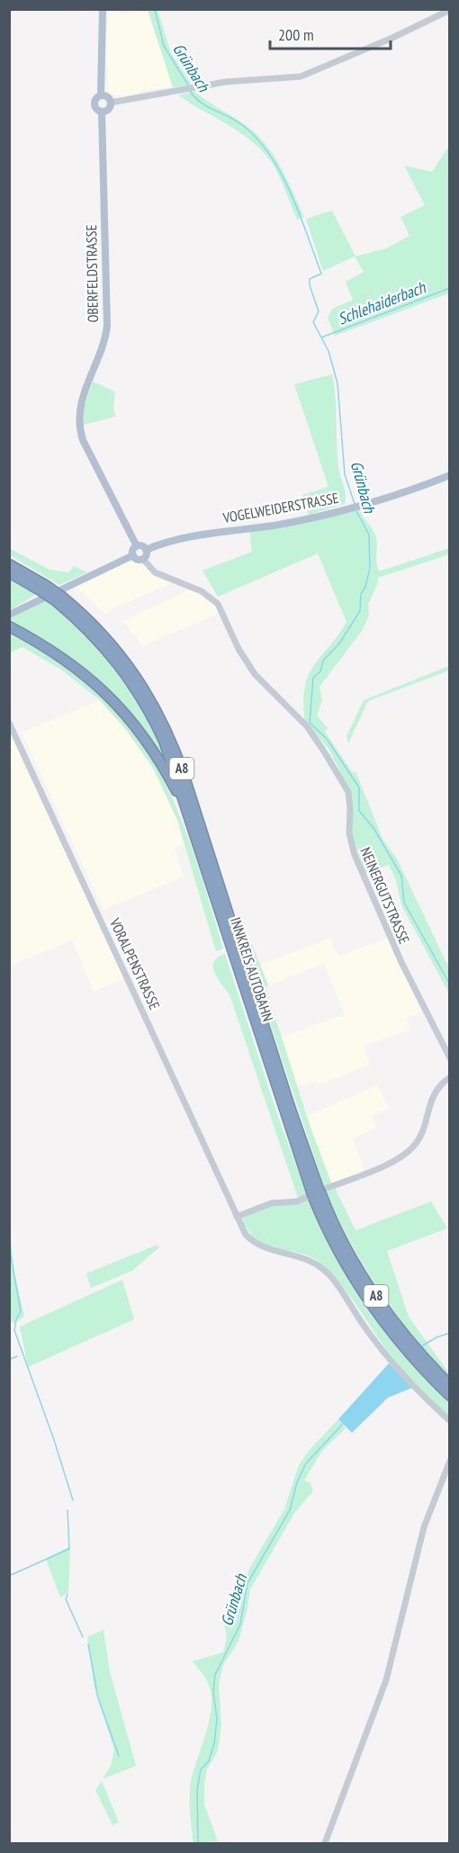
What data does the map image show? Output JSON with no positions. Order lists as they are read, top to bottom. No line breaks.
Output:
{"streets":{"highway":["A8","INNKREIS AUTOBAHN"],"main road":["OBERFELDSTRASSE","VOGELWEIDERSTRASSE"],"street":["NEINERGUTSTRASSE","VORALPENSTRASSE"]},"crossings":[["OBERFELDSTRASSE","VOGELWEIDERSTRASSE"],["OBERFELDSTRASSE","NEINERGUTSTRASSE"],["VOGELWEIDERSTRASSE","NEINERGUTSTRASSE"]],"water":["Grünbach","Schlehaiderbach"],"scale_bar":"200 m"}
